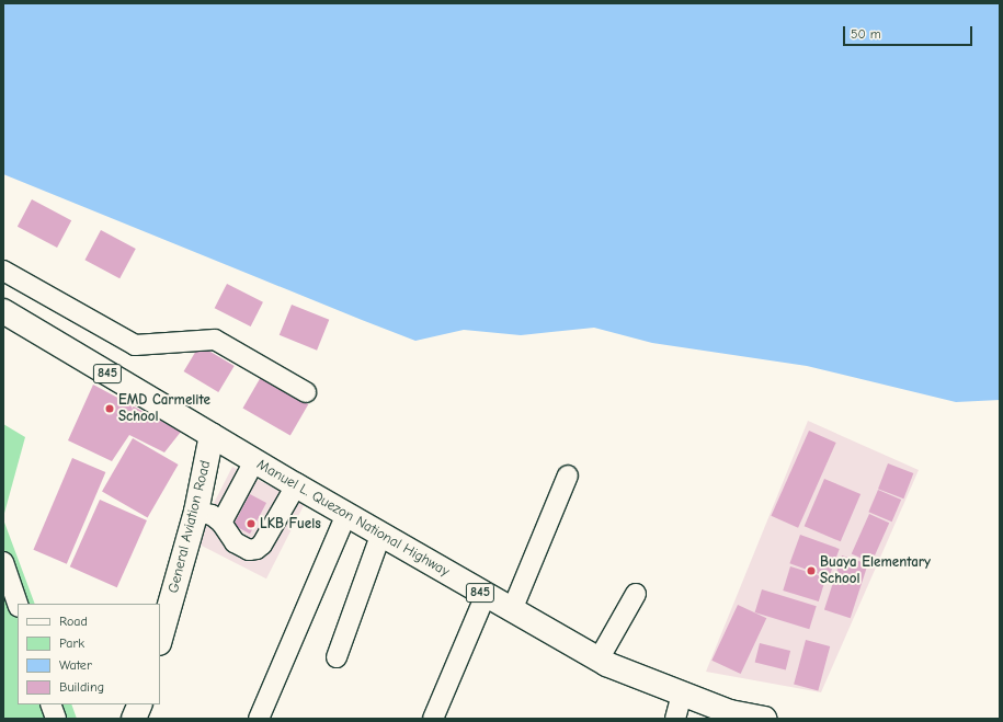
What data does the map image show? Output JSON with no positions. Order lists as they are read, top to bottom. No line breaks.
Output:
{"streets":{"main road":["845","Manuel L. Quezon National Highway","General Aviation Road"]},"crossings":[["Manuel L. Quezon National Highway","General Aviation Road"]],"places":["EMD Carmelite School","LKB Fuels","Buaya Elementary School"],"legend":["Road","Park","Water","Building"],"scale_bar":"50 m"}
